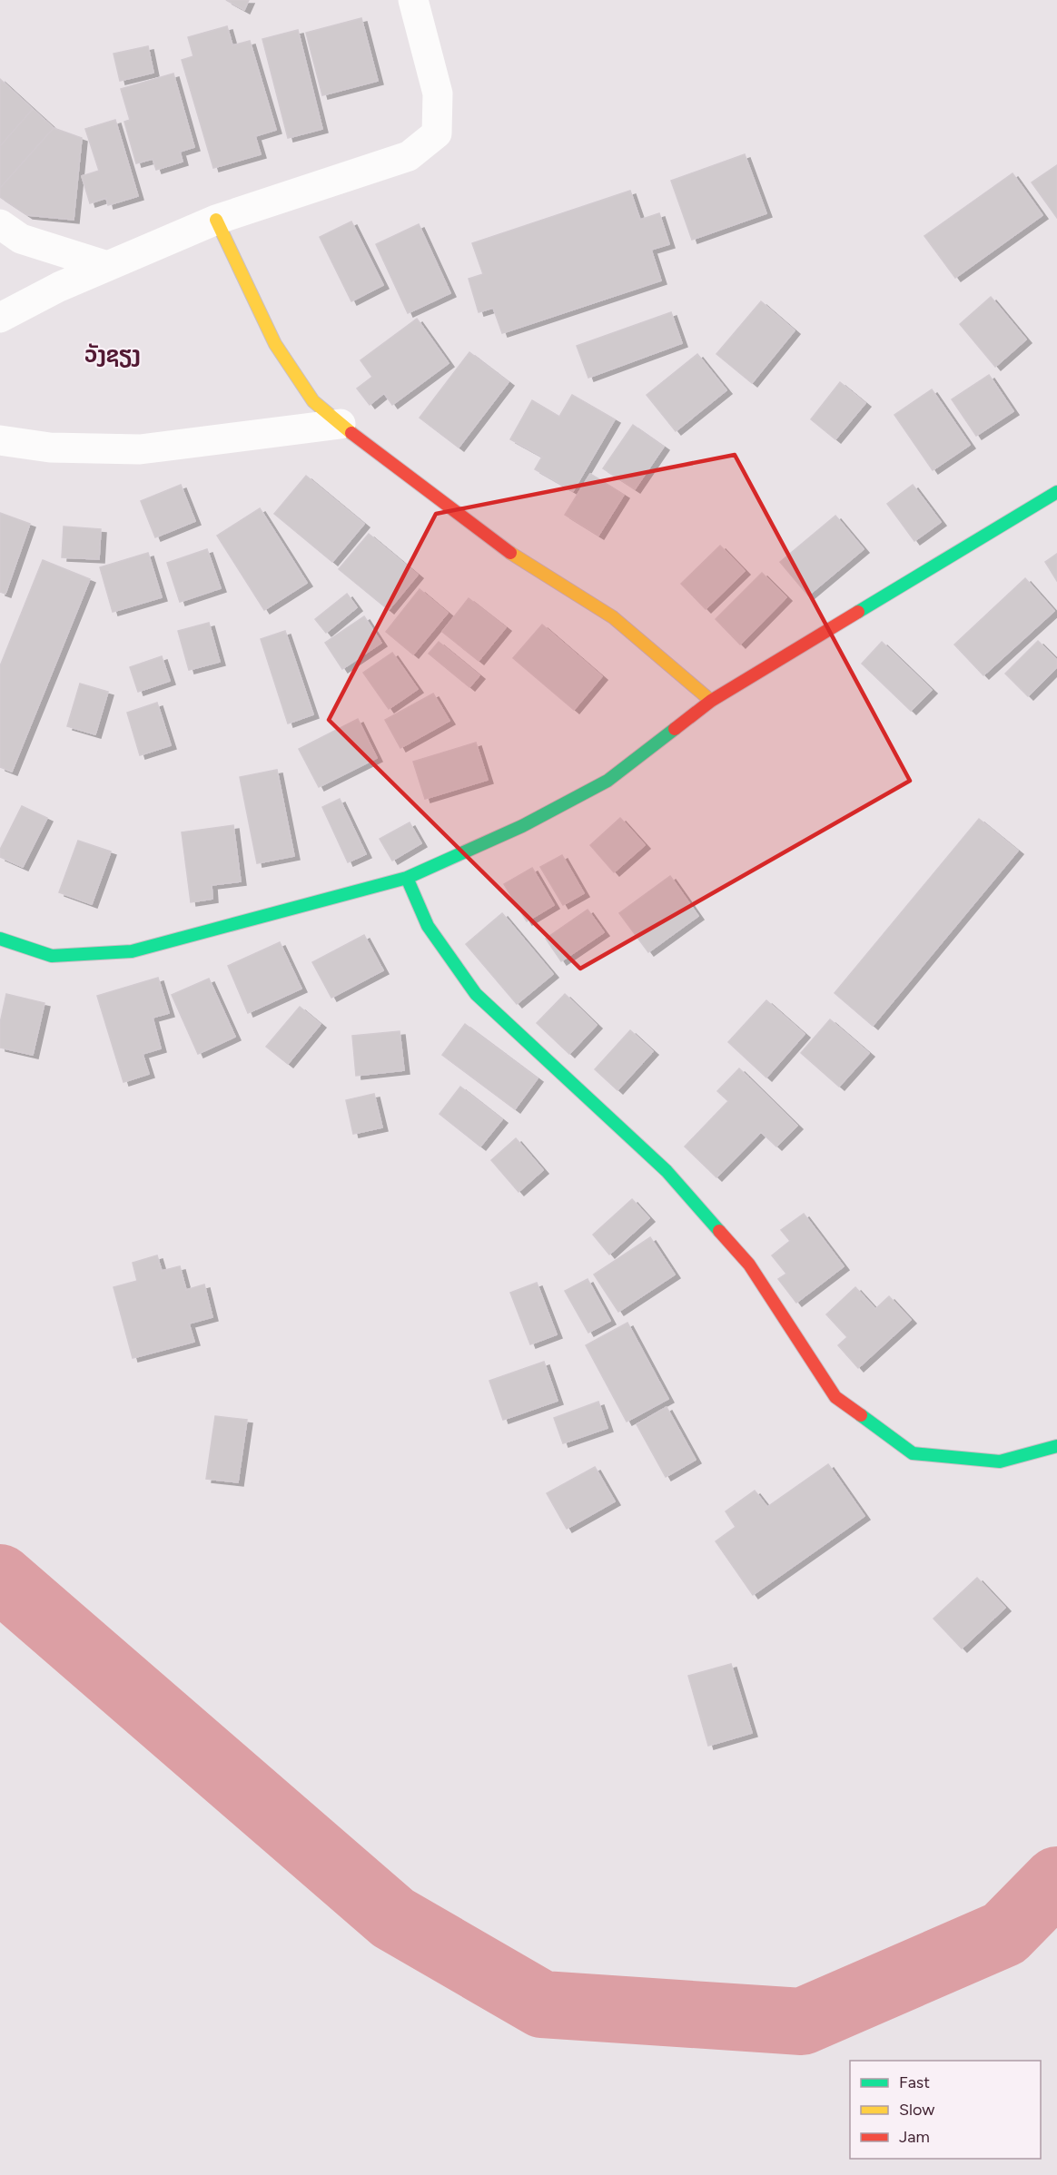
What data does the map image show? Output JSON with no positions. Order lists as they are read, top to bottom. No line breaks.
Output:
{"districts":["ວັງຊຽງ"],"legend":["Fast","Slow","Jam"]}
